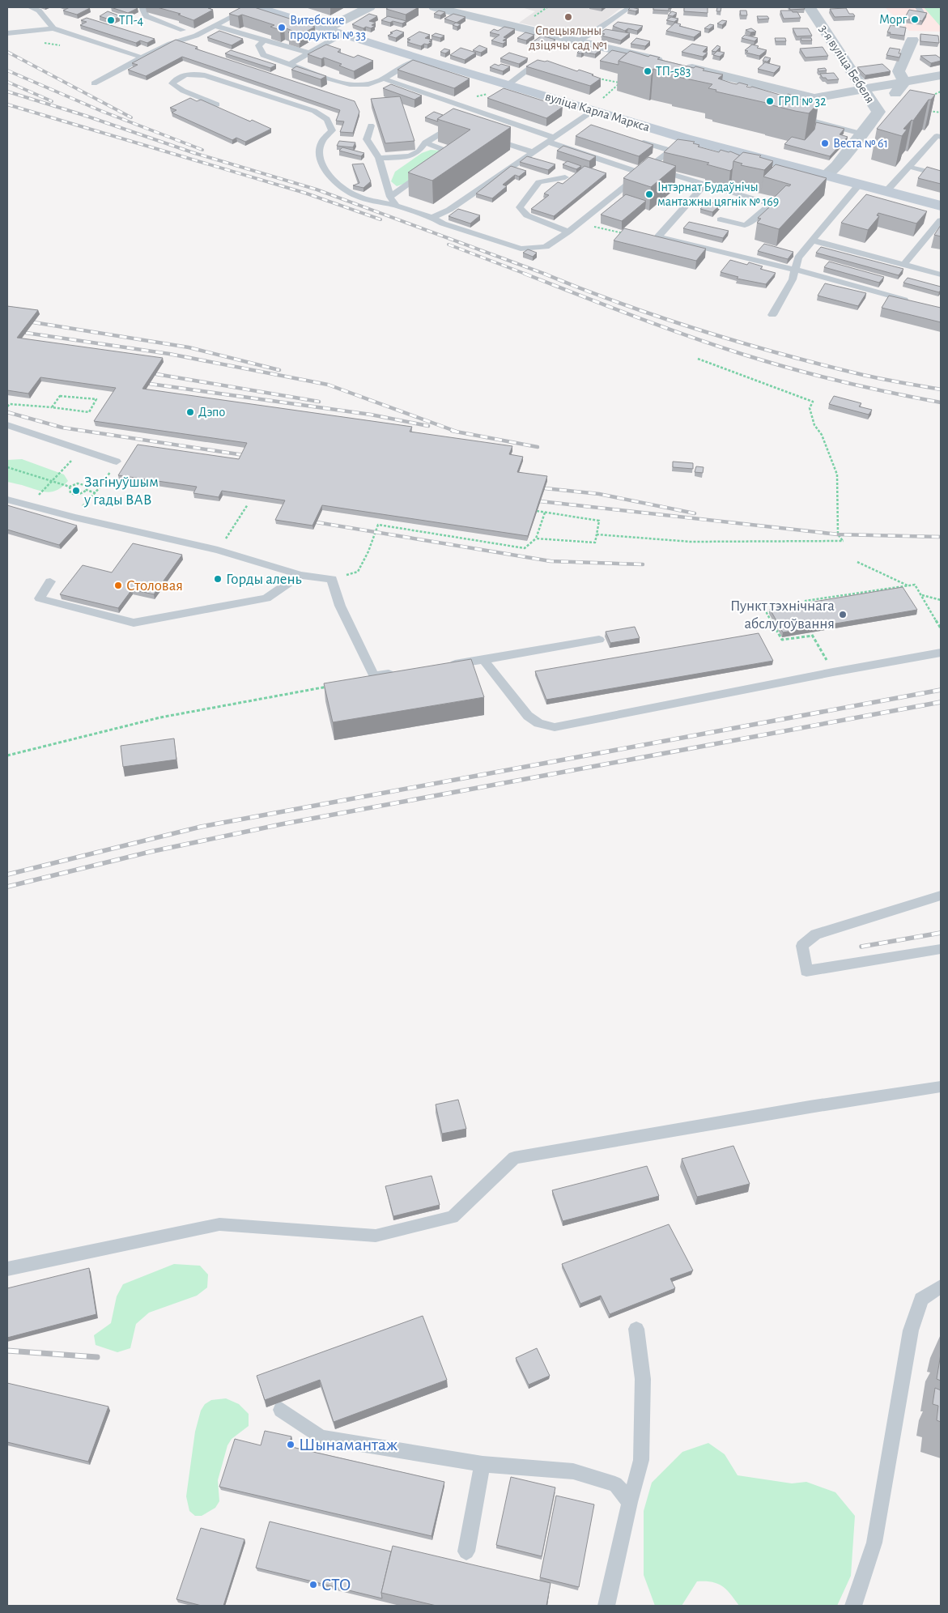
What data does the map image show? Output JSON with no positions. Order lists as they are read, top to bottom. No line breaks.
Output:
{"streets":{"main road":["вуліца Карла Маркса"],"street":["3-я вуліца Бебеля"]},"crossings":[["3-я вуліца Бебеля","вуліца Карла Маркса"]],"places":["Спецыяльны дзіцячы сад №1","Морг","ТП-4","Витебские продукты № 33","ТП-583","ГРП № 32","Веста № 61","Інтэрнат Будаўнічы мантажны цягнік № 169","Дэпо","Загінуўшым у гады ВАВ","Горды алень","Столовая","Пункт тэхнічнага абслугоўвання","Шынамантаж","СТО"]}
